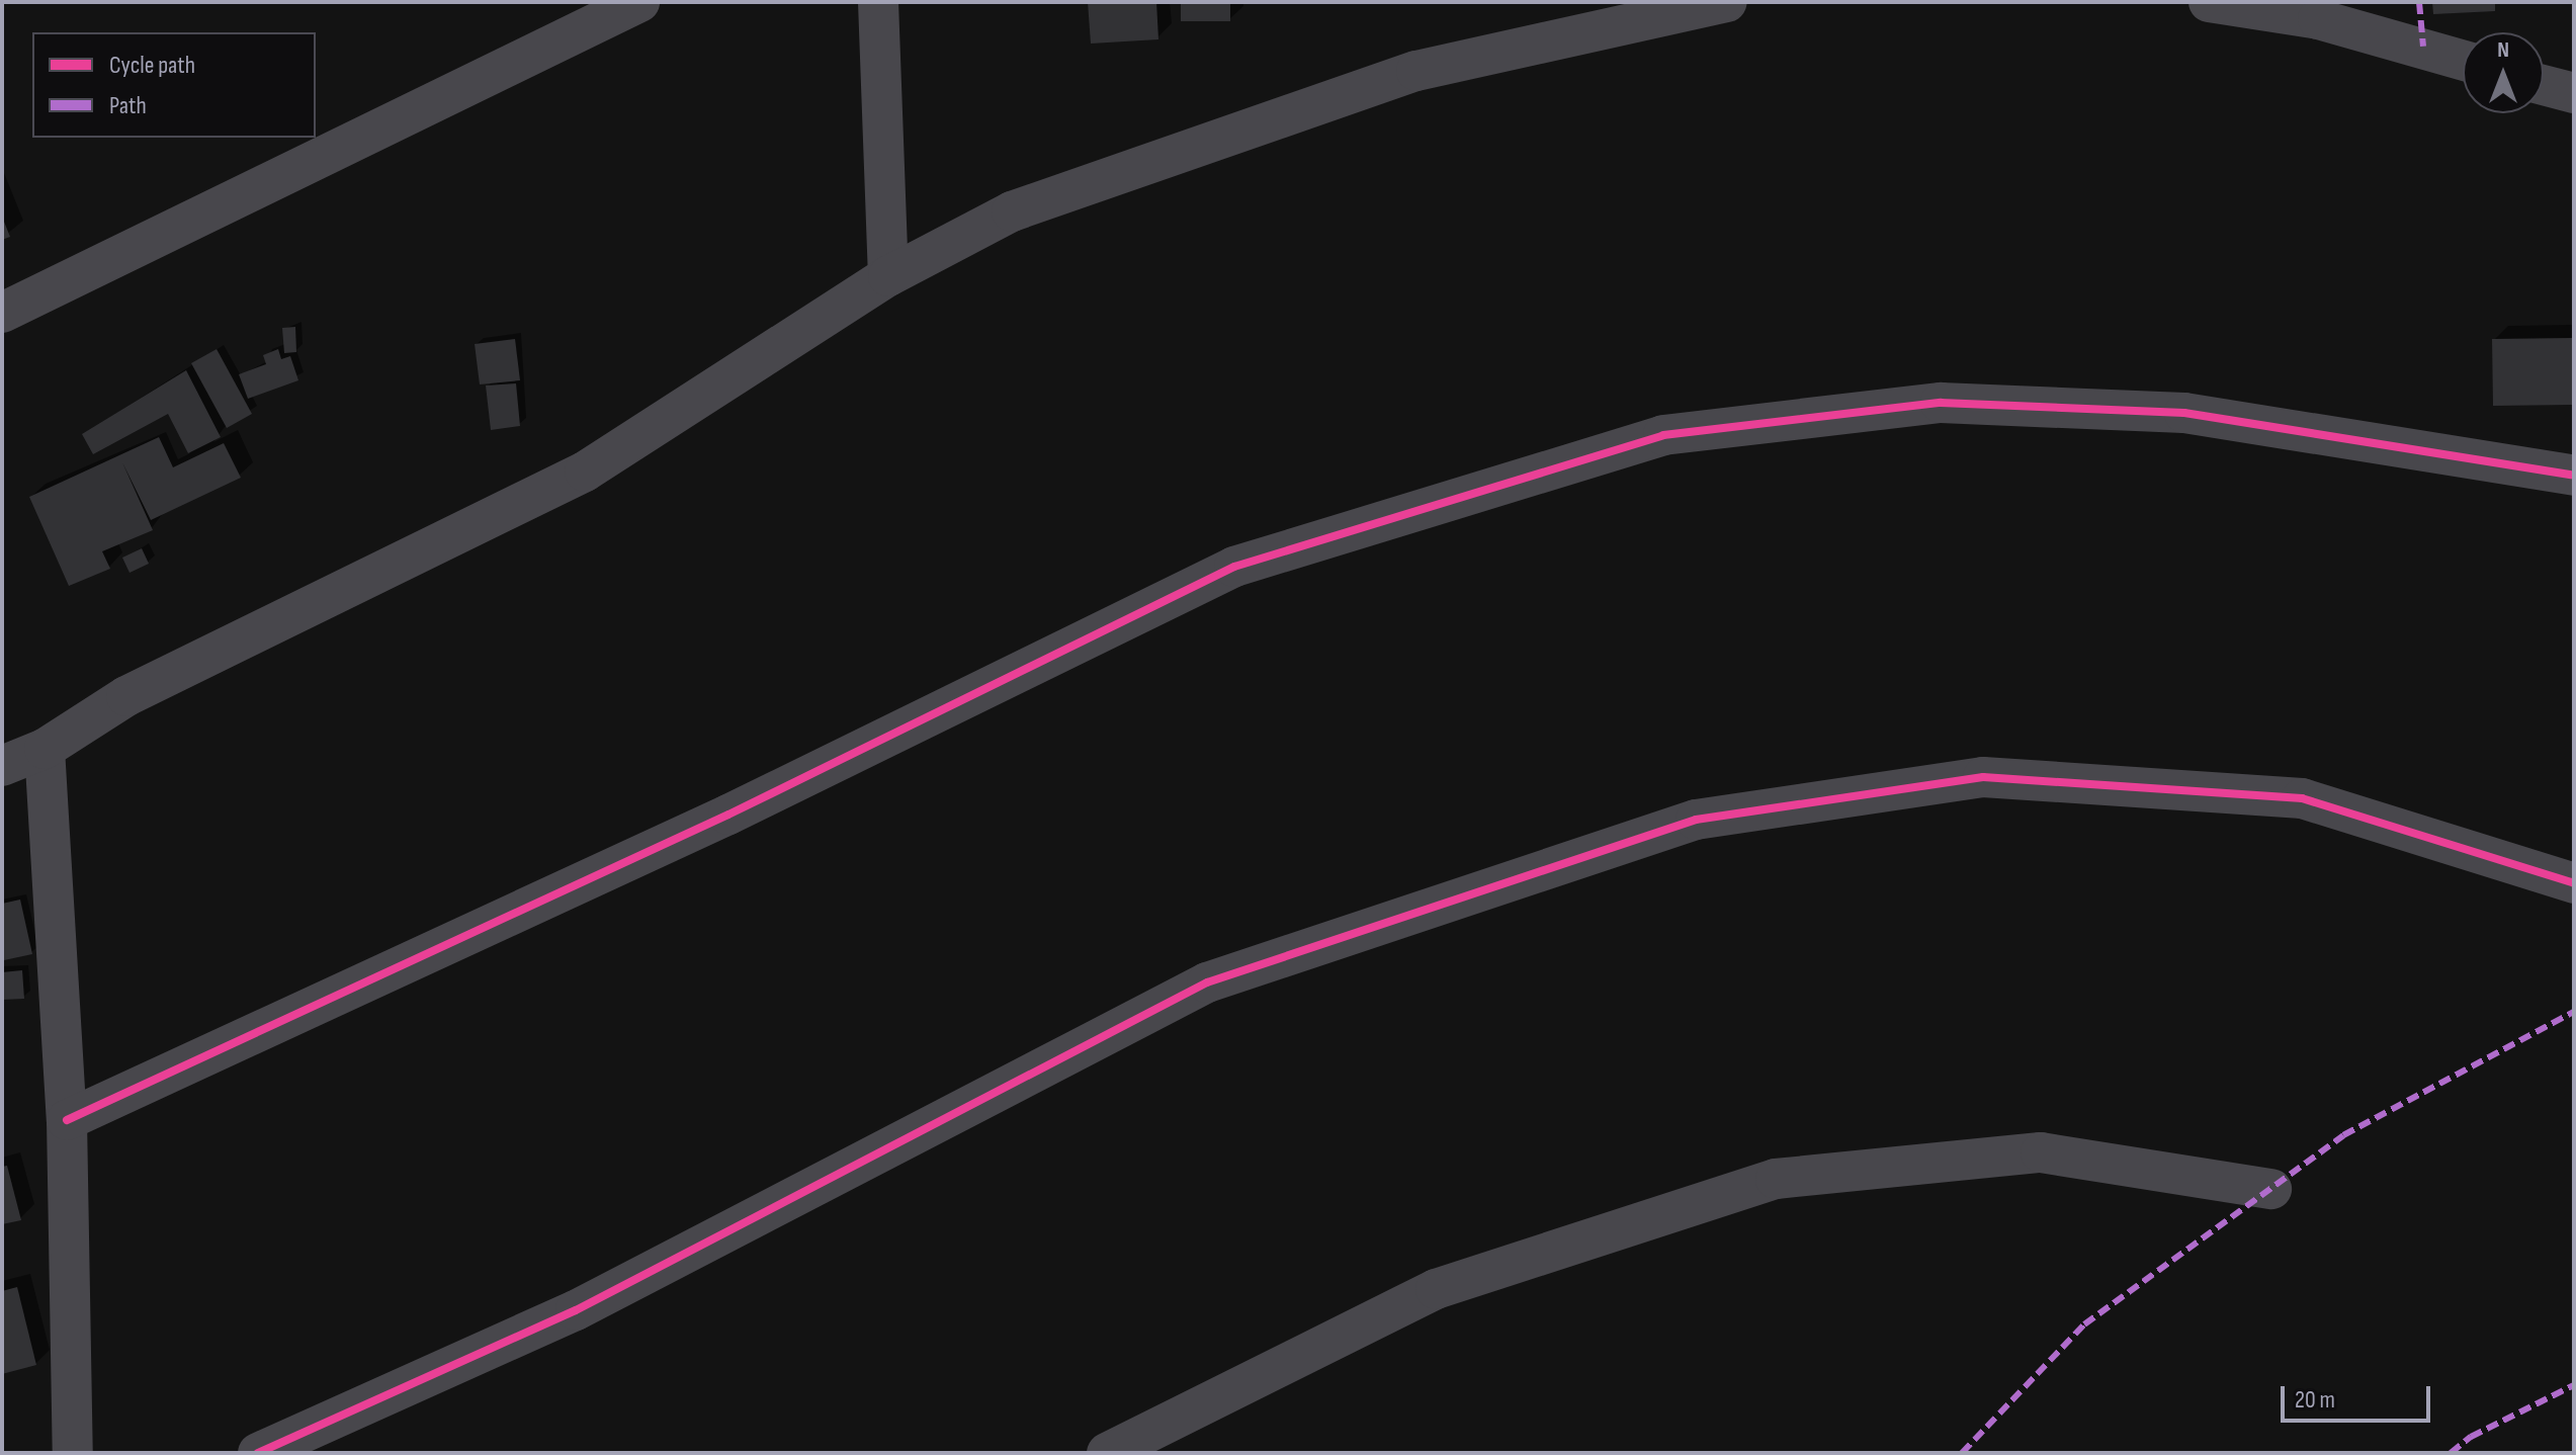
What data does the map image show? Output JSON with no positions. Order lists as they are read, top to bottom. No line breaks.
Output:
{"legend":["Cycle path","Path"],"scale_bar":"20 m","north":"top"}
